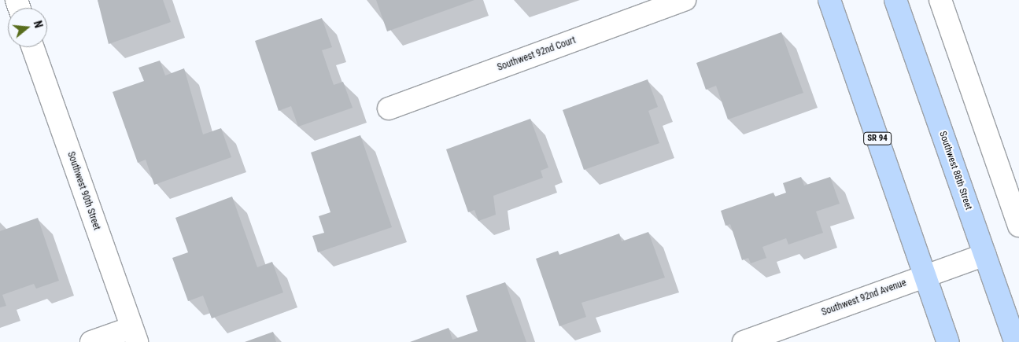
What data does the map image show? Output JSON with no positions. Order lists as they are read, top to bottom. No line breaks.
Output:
{"streets":{"main road":["SR 94","Southwest 88th Street"],"street":["Southwest 92nd Court","Southwest 90th Street","Southwest 92nd Avenue"]},"crossings":[["SR 94","Southwest 92nd Avenue"],["Southwest 88th Street","Southwest 92nd Avenue"]],"north":"right"}
